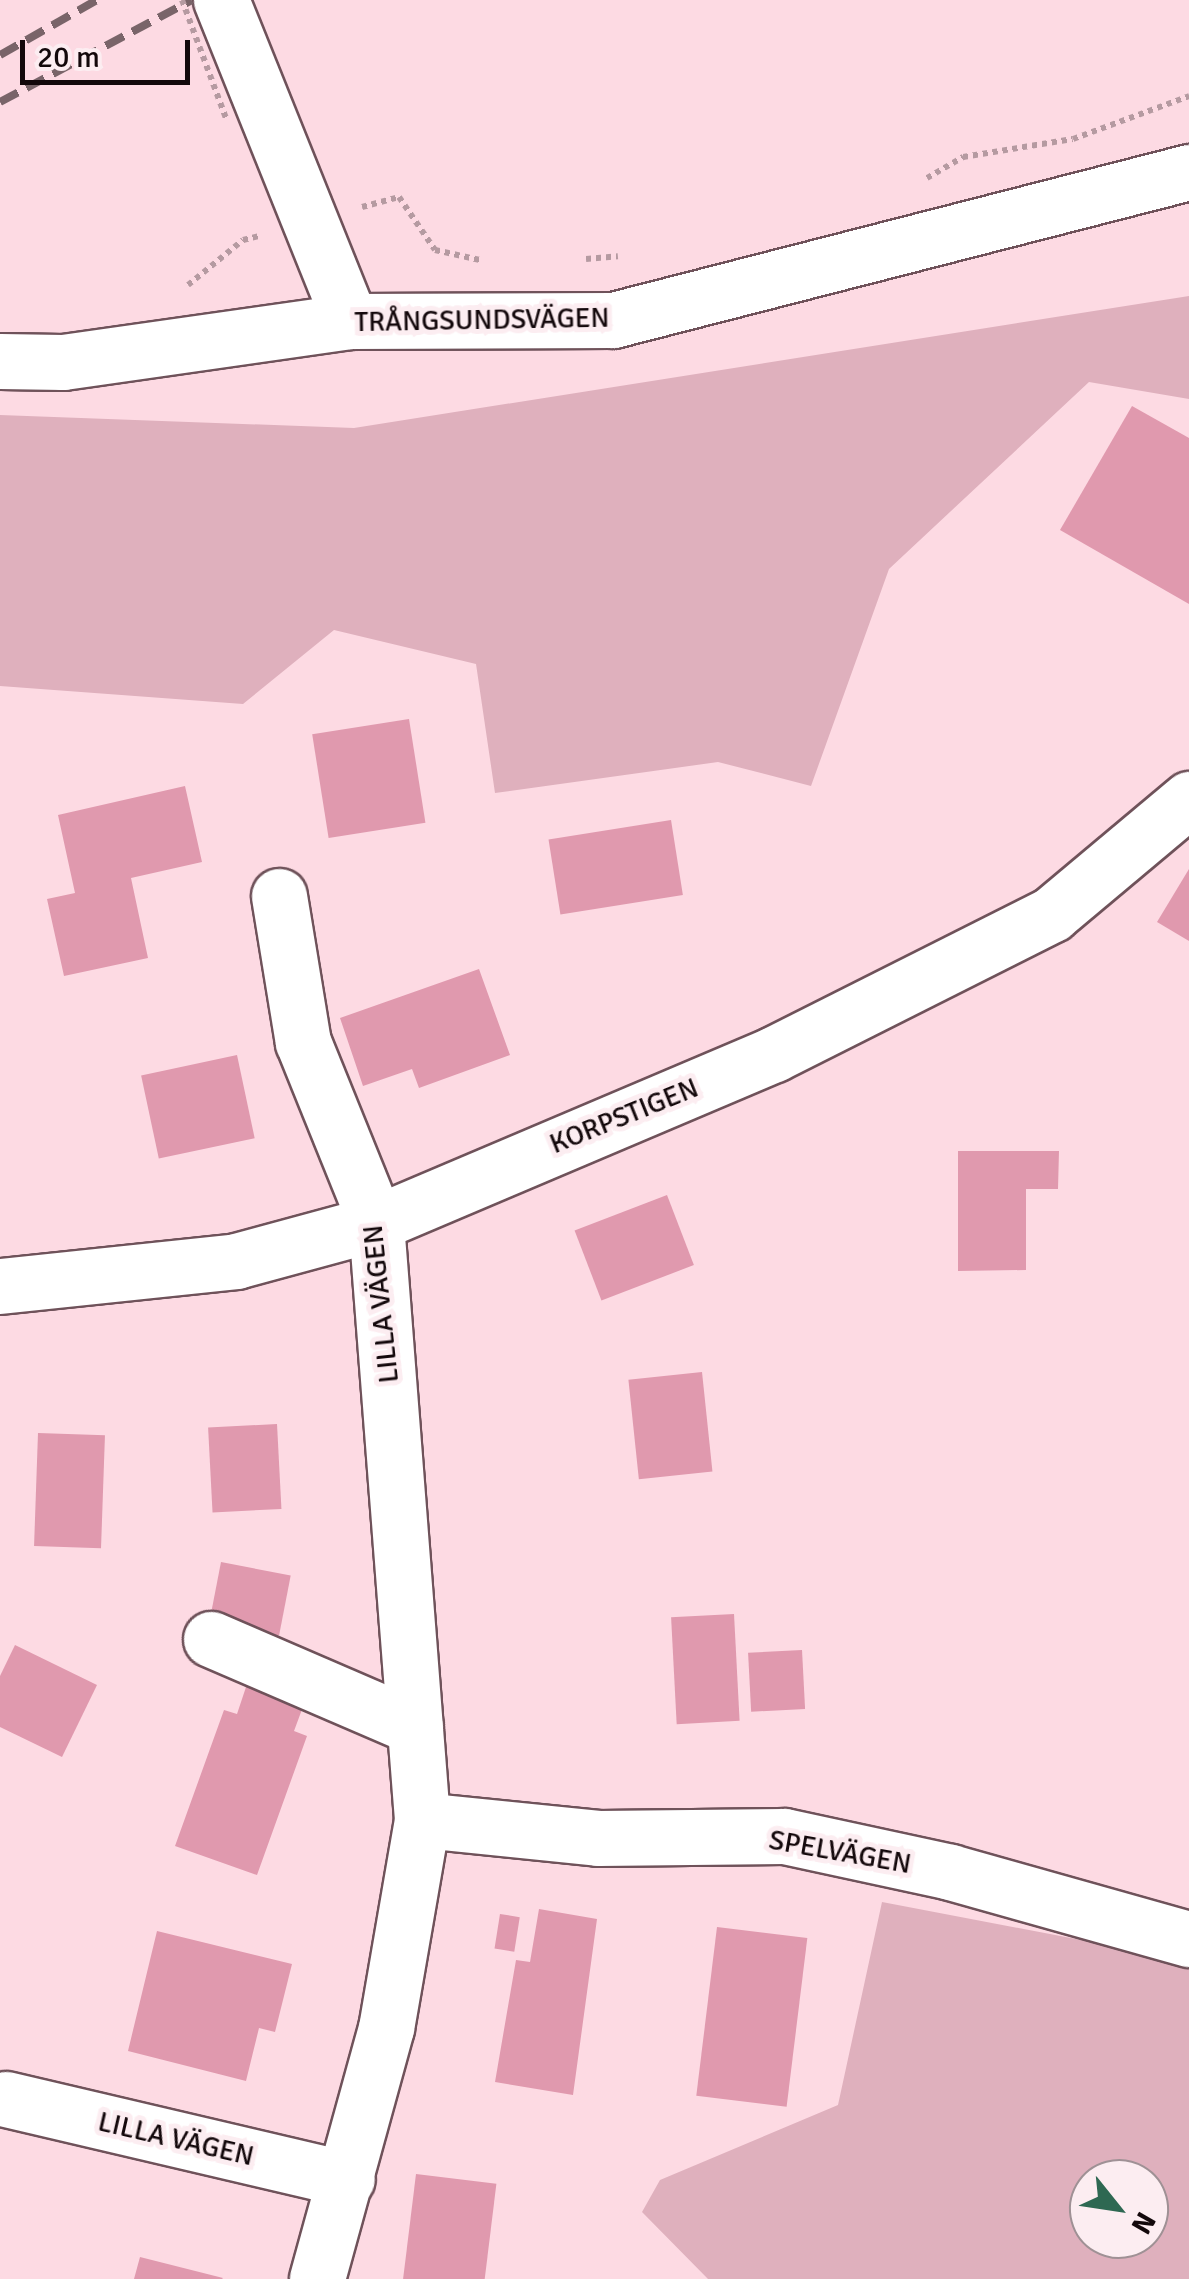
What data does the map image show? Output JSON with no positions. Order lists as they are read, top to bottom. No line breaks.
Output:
{"streets":{"street":["TRÅNGSUNDSVÄGEN","KORPSTIGEN","LILLA VÄGEN","SPELVÄGEN"]},"crossings":[["KORPSTIGEN","LILLA VÄGEN"],["LILLA VÄGEN","SPELVÄGEN"]],"scale_bar":"20 m","north":"bottom right"}
